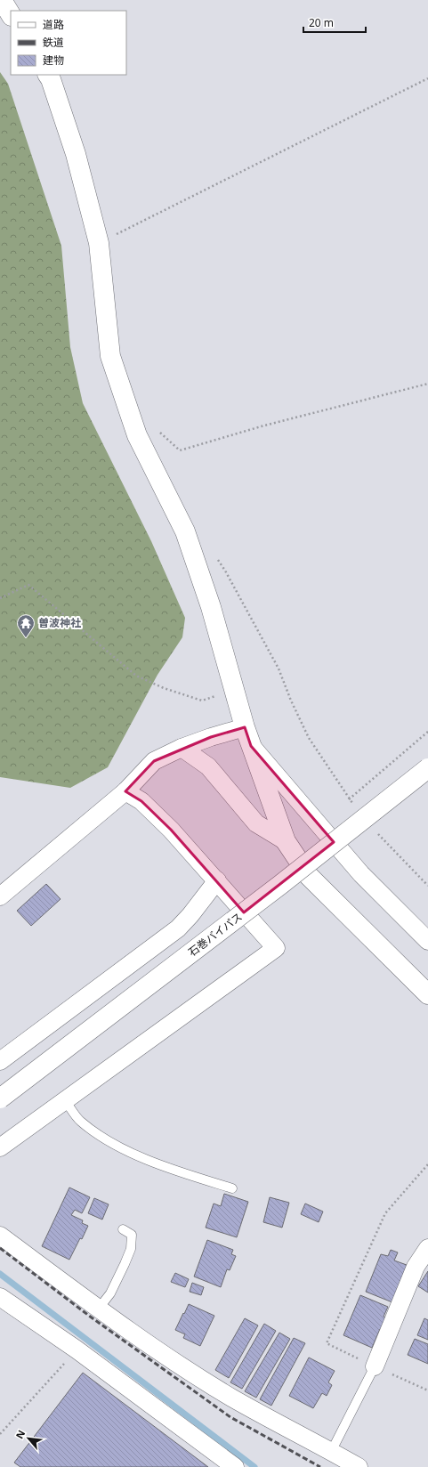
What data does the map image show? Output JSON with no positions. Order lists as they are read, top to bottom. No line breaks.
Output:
{"streets":{"main road":["石巻バイパス"]},"places":{"temple":["曽波神社"]},"legend":["道路","鉄道","建物"],"scale_bar":"20 m","north":"top left"}
